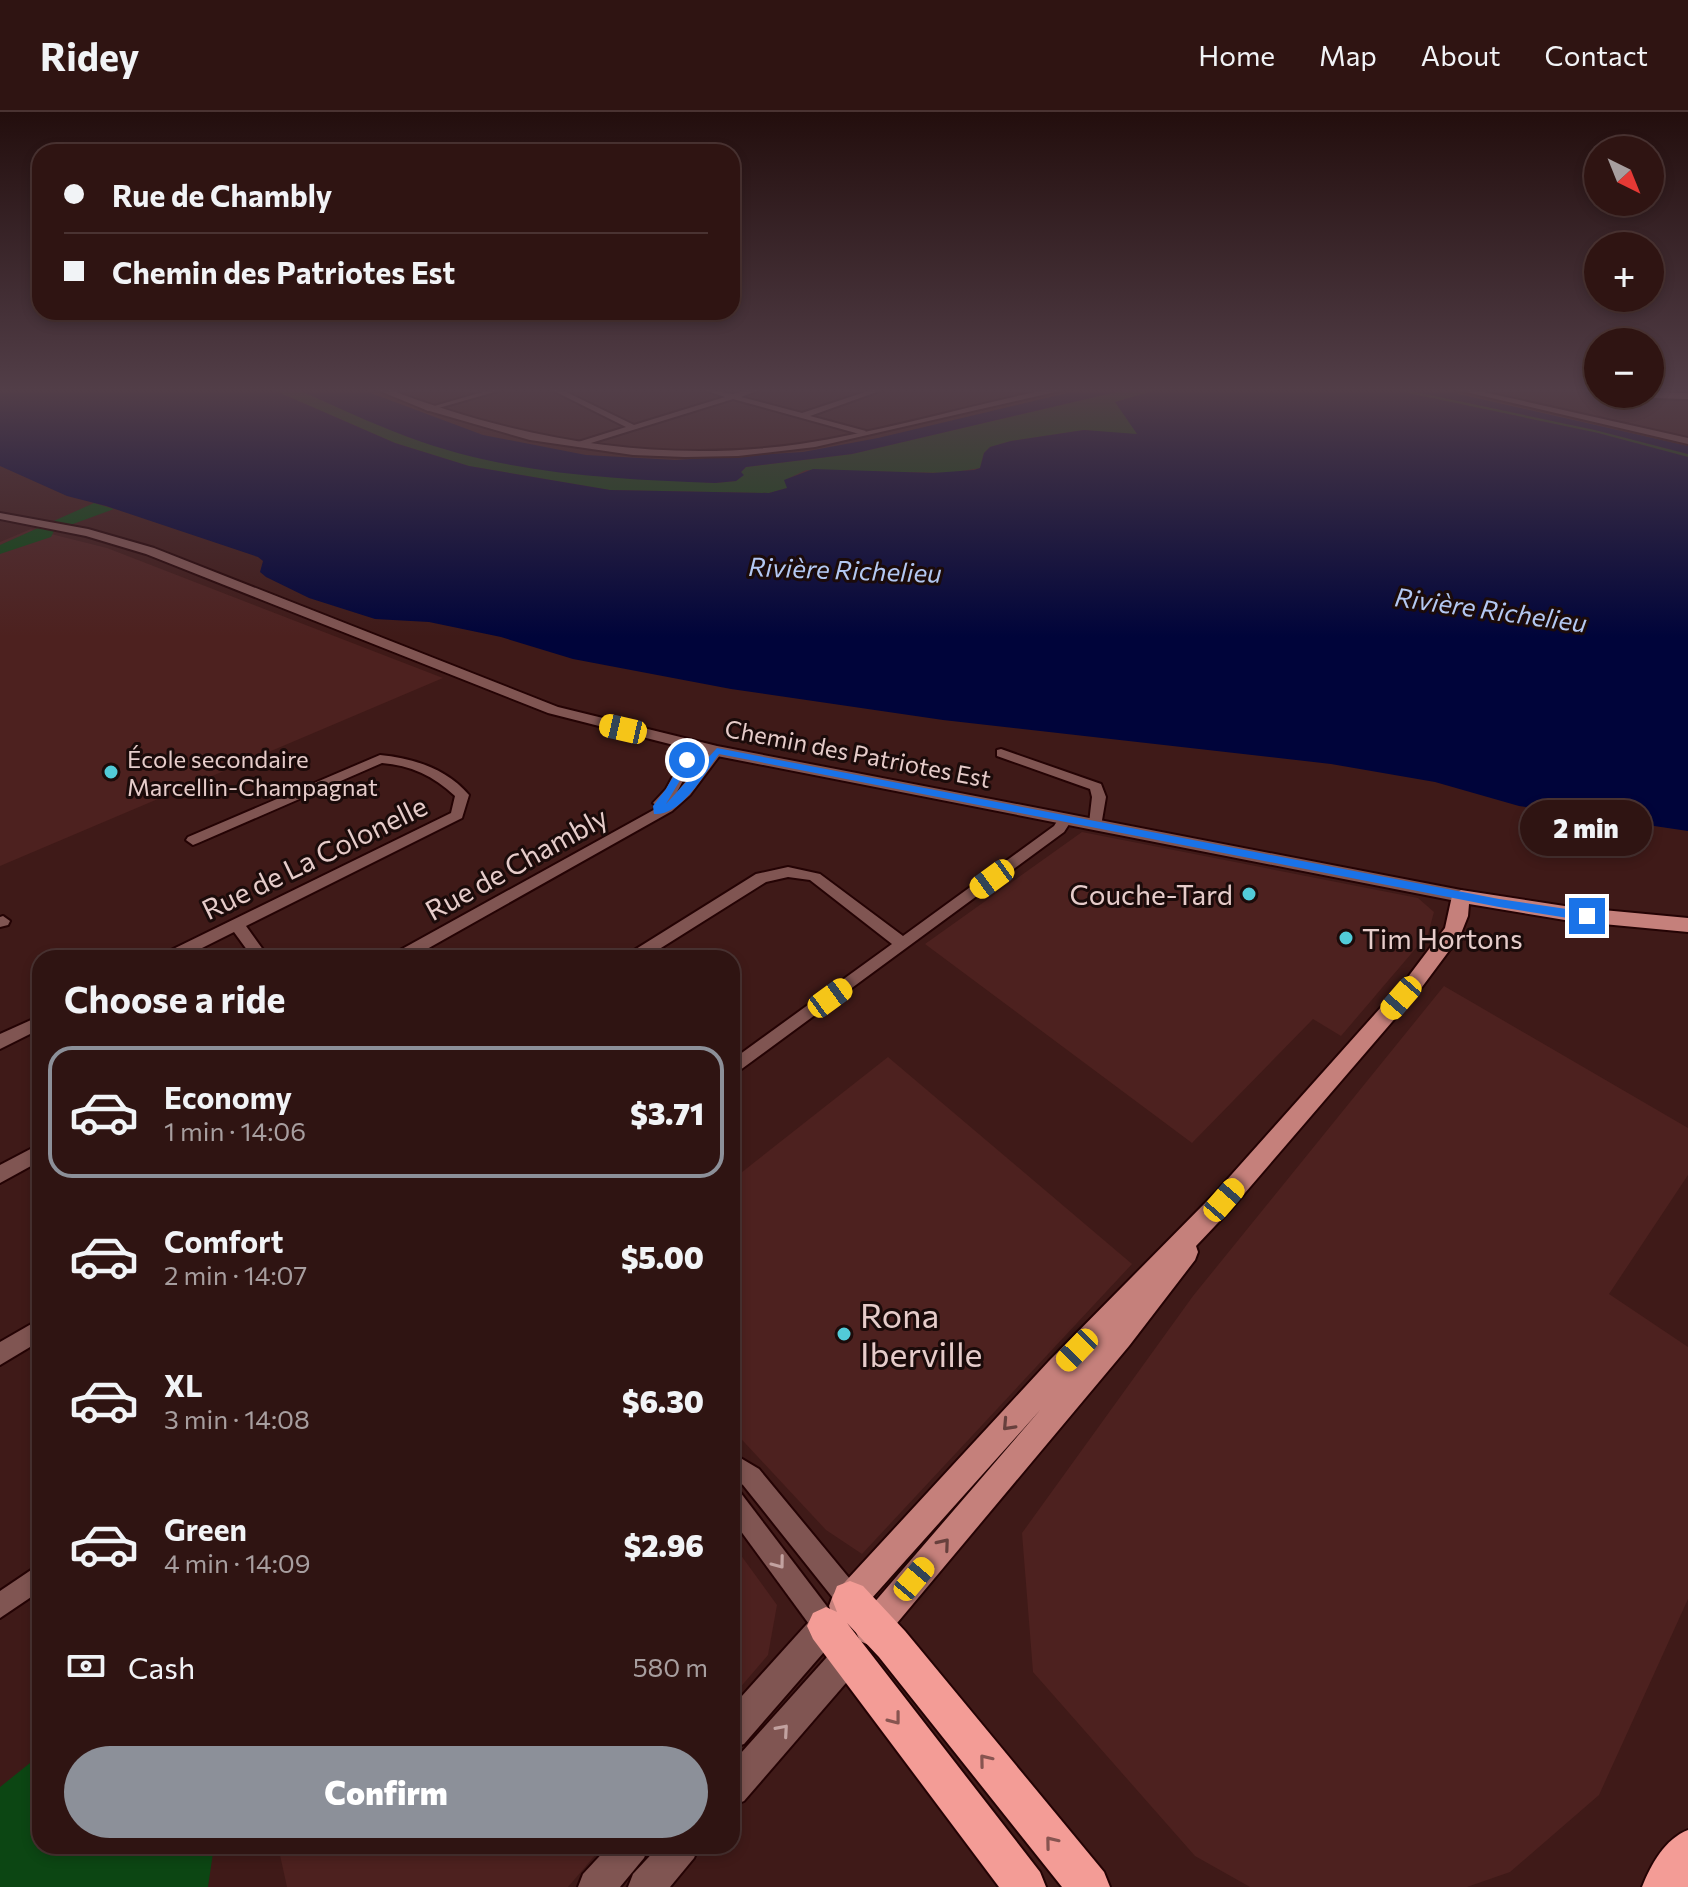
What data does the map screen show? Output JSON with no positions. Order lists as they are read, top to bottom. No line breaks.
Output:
{"streets":{"main road":["Chemin des Patriotes Est"],"street":["Rue de La Colonelle","Rue de Chambly"]},"crossings":[["Chemin des Patriotes Est","Rue de Chambly"]],"water":["Rivière Richelieu"],"places":["École secondaire Marcellin-Champagnat","Couche-Tard","Tim Hortons","Rona Iberville"],"north":"bottom right","page":{"header":"Ridey","nav":["Home","Map","About","Contact"],"map_buttons":["+","−"],"banner":["Rue de Chambly","Chemin des Patriotes Est"],"bubble":"2 min","heading":"Choose a ride","list":[{"name":"Economy","note":"1 min · 14:06","value":"$3.71"},{"name":"Comfort","note":"2 min · 14:07","value":"$5.00"},{"name":"XL","note":"3 min · 14:08","value":"$6.30"},{"name":"Green","note":"4 min · 14:09","value":"$2.96"}],"pay":["Cash","580 m"],"buttons":"Confirm"}}
